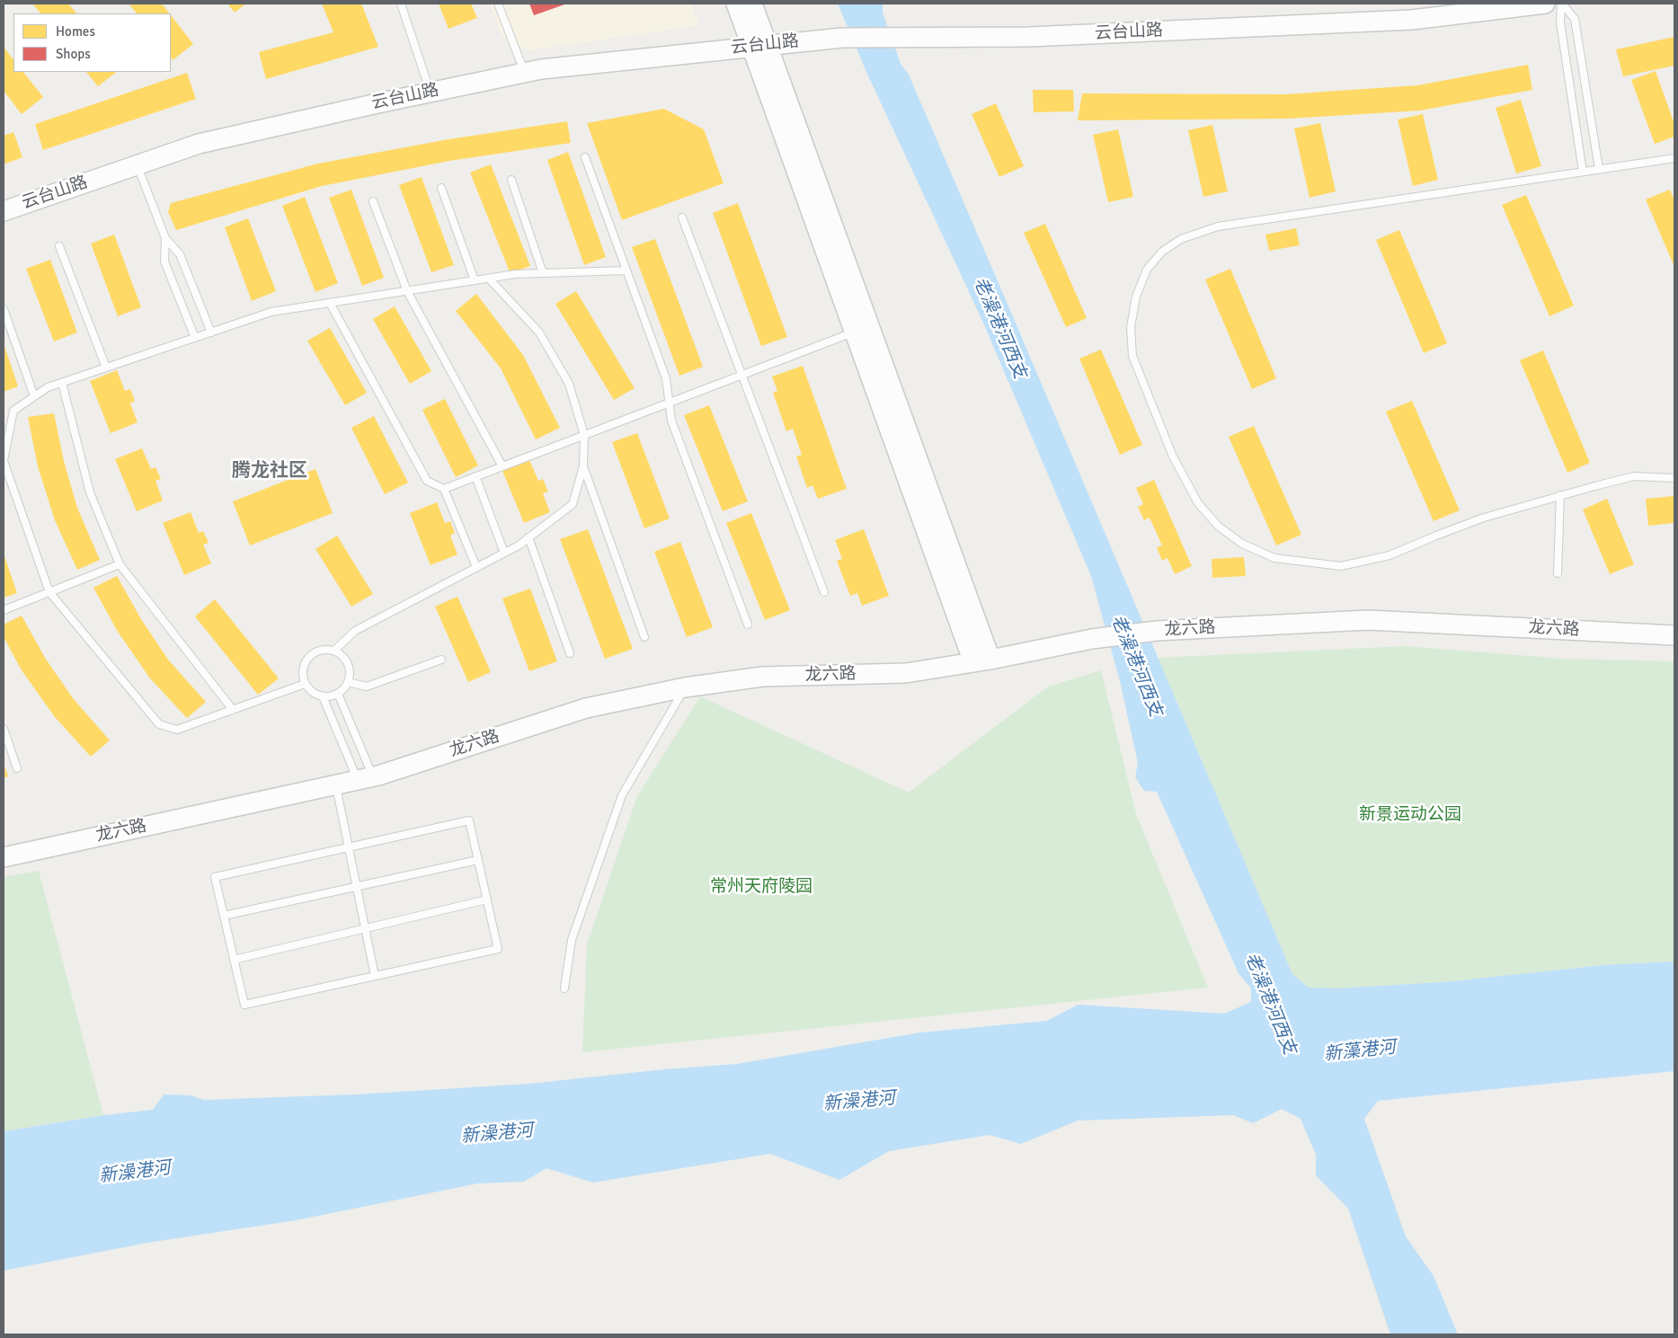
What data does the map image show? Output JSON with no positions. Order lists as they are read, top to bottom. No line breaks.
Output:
{"streets":{"street":["云台山路","龙六路"]},"districts":["腾龙社区"],"water":["老澡港河西支","新藻港河","新澡港河"],"parks":["新景运动公园","常州天府陵园"],"legend":["Homes","Shops"]}
